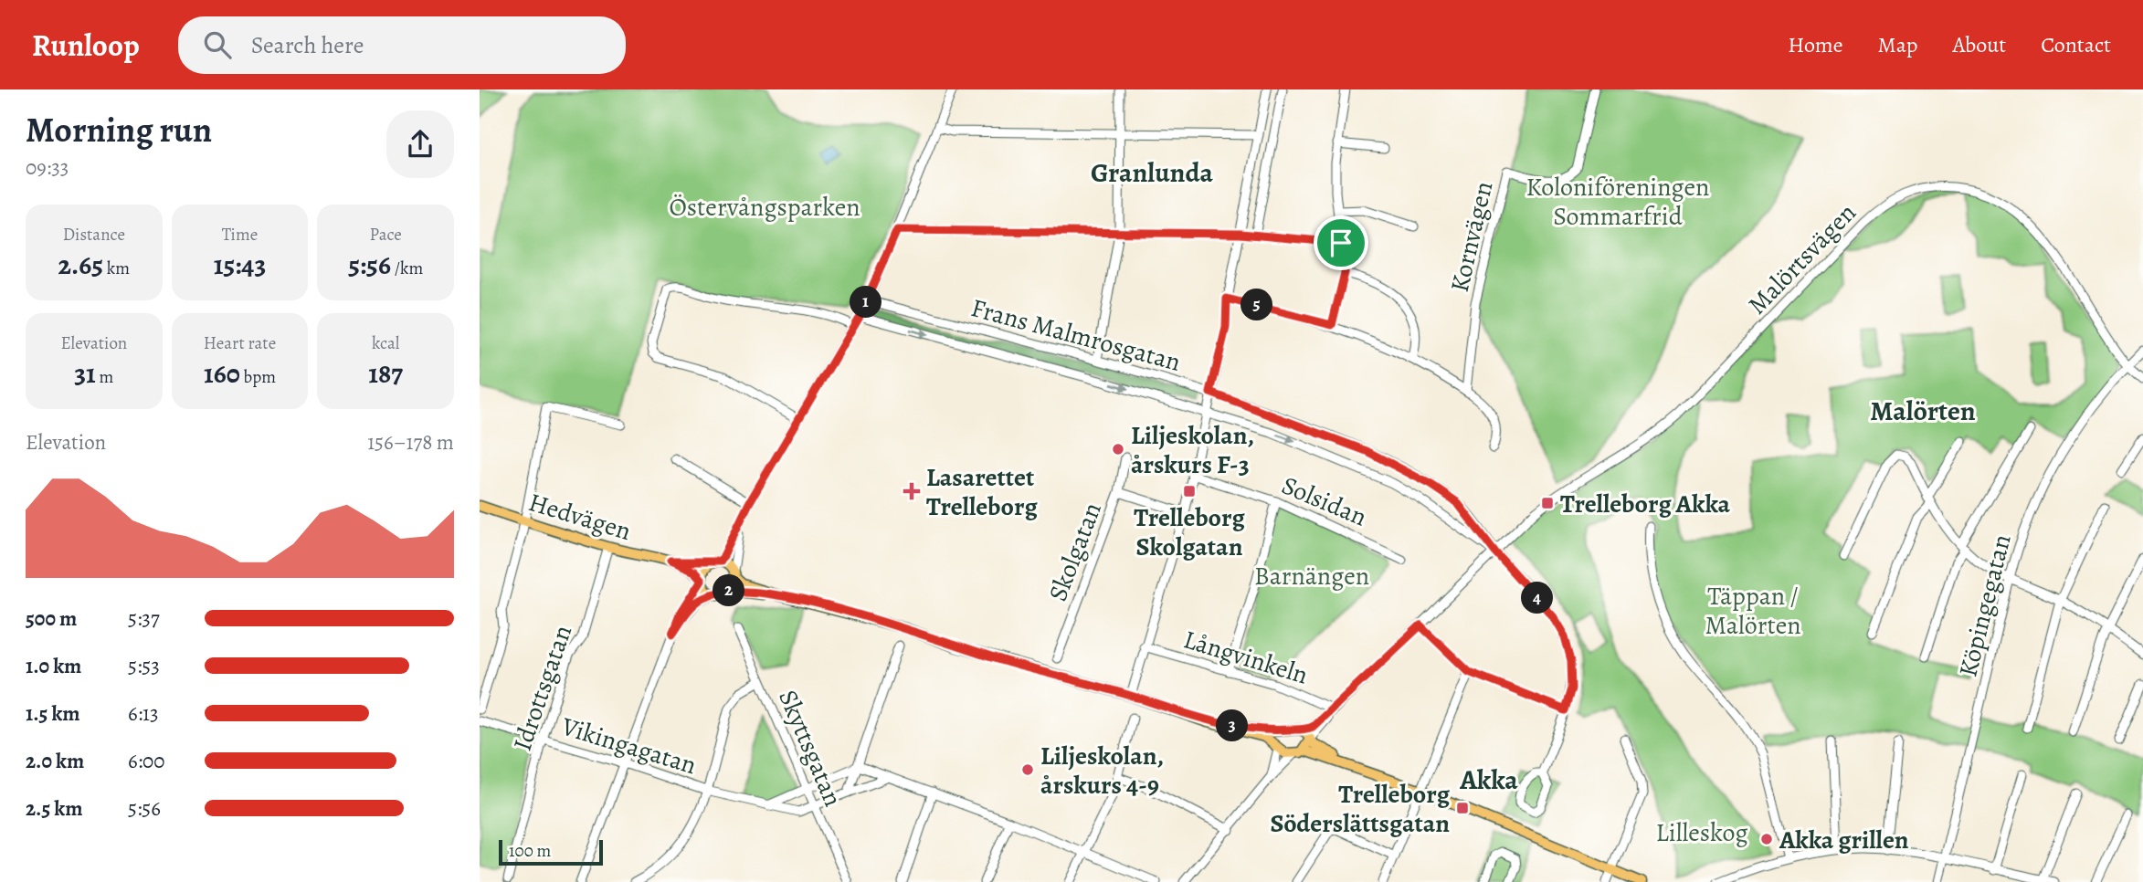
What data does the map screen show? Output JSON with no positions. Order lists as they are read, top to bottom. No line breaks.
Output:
{"streets":{"main road":["Hedvägen"],"street":["Kornvägen","Malörtsvägen","Frans Malmrosgatan","Solsidan","Skolgatan","Köpingegatan","Långvinkeln","Idrottsgatan","Vikingagatan","Skyttsgatan"]},"crossings":[["Malörtsvägen","Frans Malmrosgatan"],["Malörtsvägen","Köpingegatan"],["Malörtsvägen","Långvinkeln"],["Hedvägen","Idrottsgatan"],["Idrottsgatan","Vikingagatan"],["Vikingagatan","Skyttsgatan"]],"districts":["Granlunda","Malörten","Akka"],"parks":["Koloniföreningen Sommarfrid","Östervångsparken","Barnängen","Täppan / Malörten","Lilleskog"],"places":{"other":["Liljeskolan, årskurs F-3","Liljeskolan, årskurs 4-9","Akka grillen"],"health":["Lasarettet Trelleborg"],"transit":["Trelleborg Skolgatan","Trelleborg Akka","Trelleborg Söderslättsgatan"]},"scale_bar":"100 m","page":{"header":"Runloop","search":"Search here","nav":["Home","Map","About","Contact"],"heading":["Morning run","09:33"],"stats":[["Distance","2.65 km"],["Time","15:43"],["Pace","5:56 /km"],["Elevation","31 m"],["Heart rate","160 bpm"],["kcal","187"]],"pins":["1","5","2","4","3"],"chart":["Elevation","156–178 m"],"list":[{"name":"500 m","note":"5:37"},{"name":"1.0 km","note":"5:53"},{"name":"1.5 km","note":"6:13"},{"name":"2.0 km","note":"6:00"},{"name":"2.5 km","note":"5:56"}],"scale":"100 m"}}
